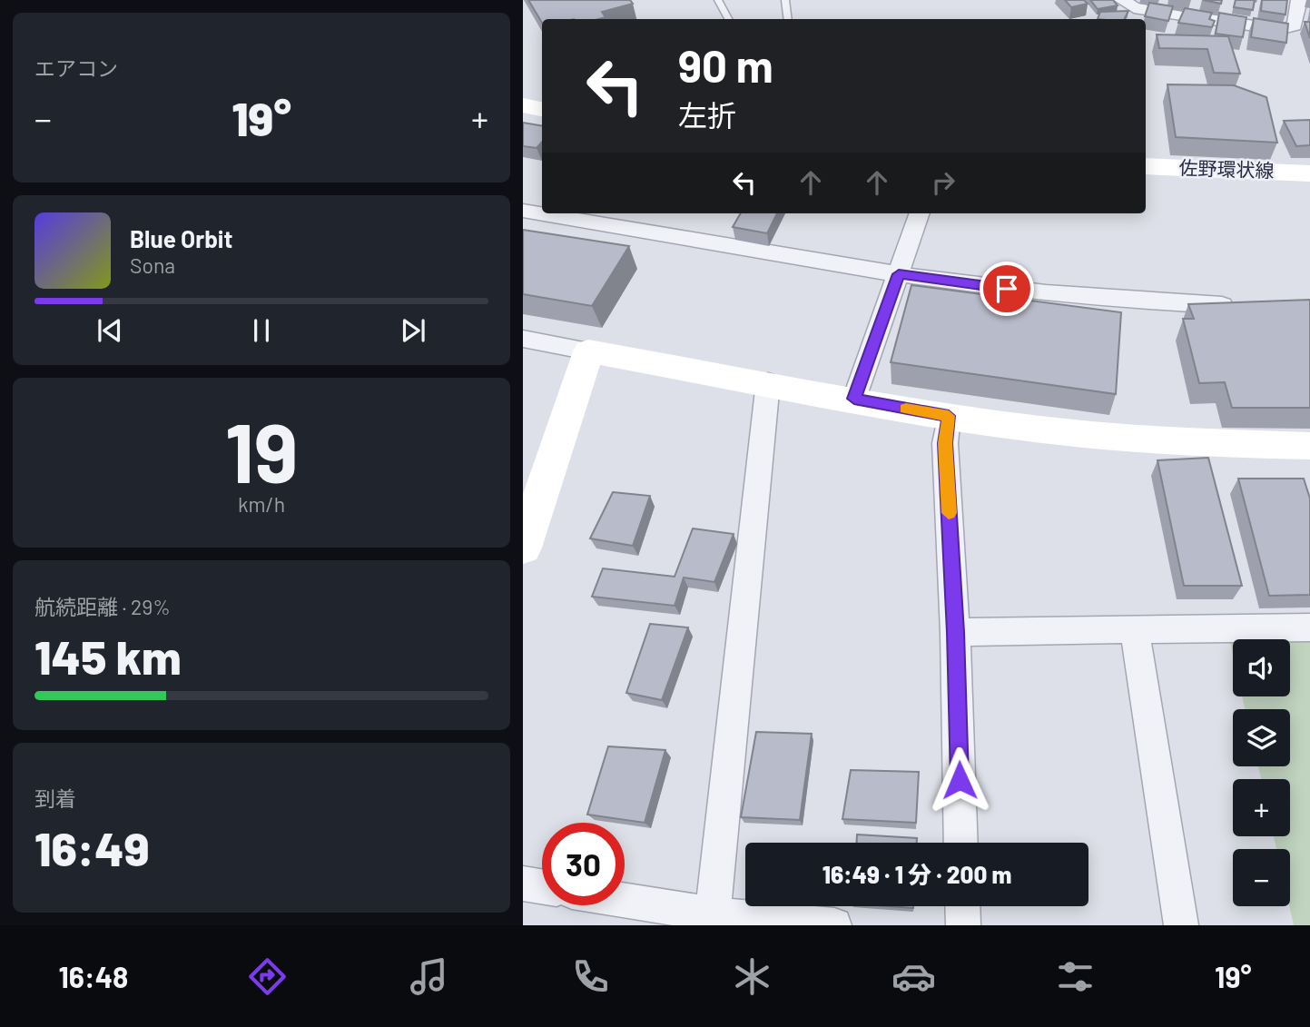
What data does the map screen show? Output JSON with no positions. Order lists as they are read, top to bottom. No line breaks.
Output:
{"streets":{"street":["佐野環状線"]},"page":{"tile":["エアコン",["19","km/h"],["航続距離 · 29%","145 km"],["到着","16:49"]],"turn":["90 m","左折"],"heat":["−","19°","+"],"song":["Blue Orbit","Sona"],"map_buttons":["+","−"],"limit":"30","trip":"16:49 · 1 分 · 200 m","tabs":["16:48","19°"]}}
